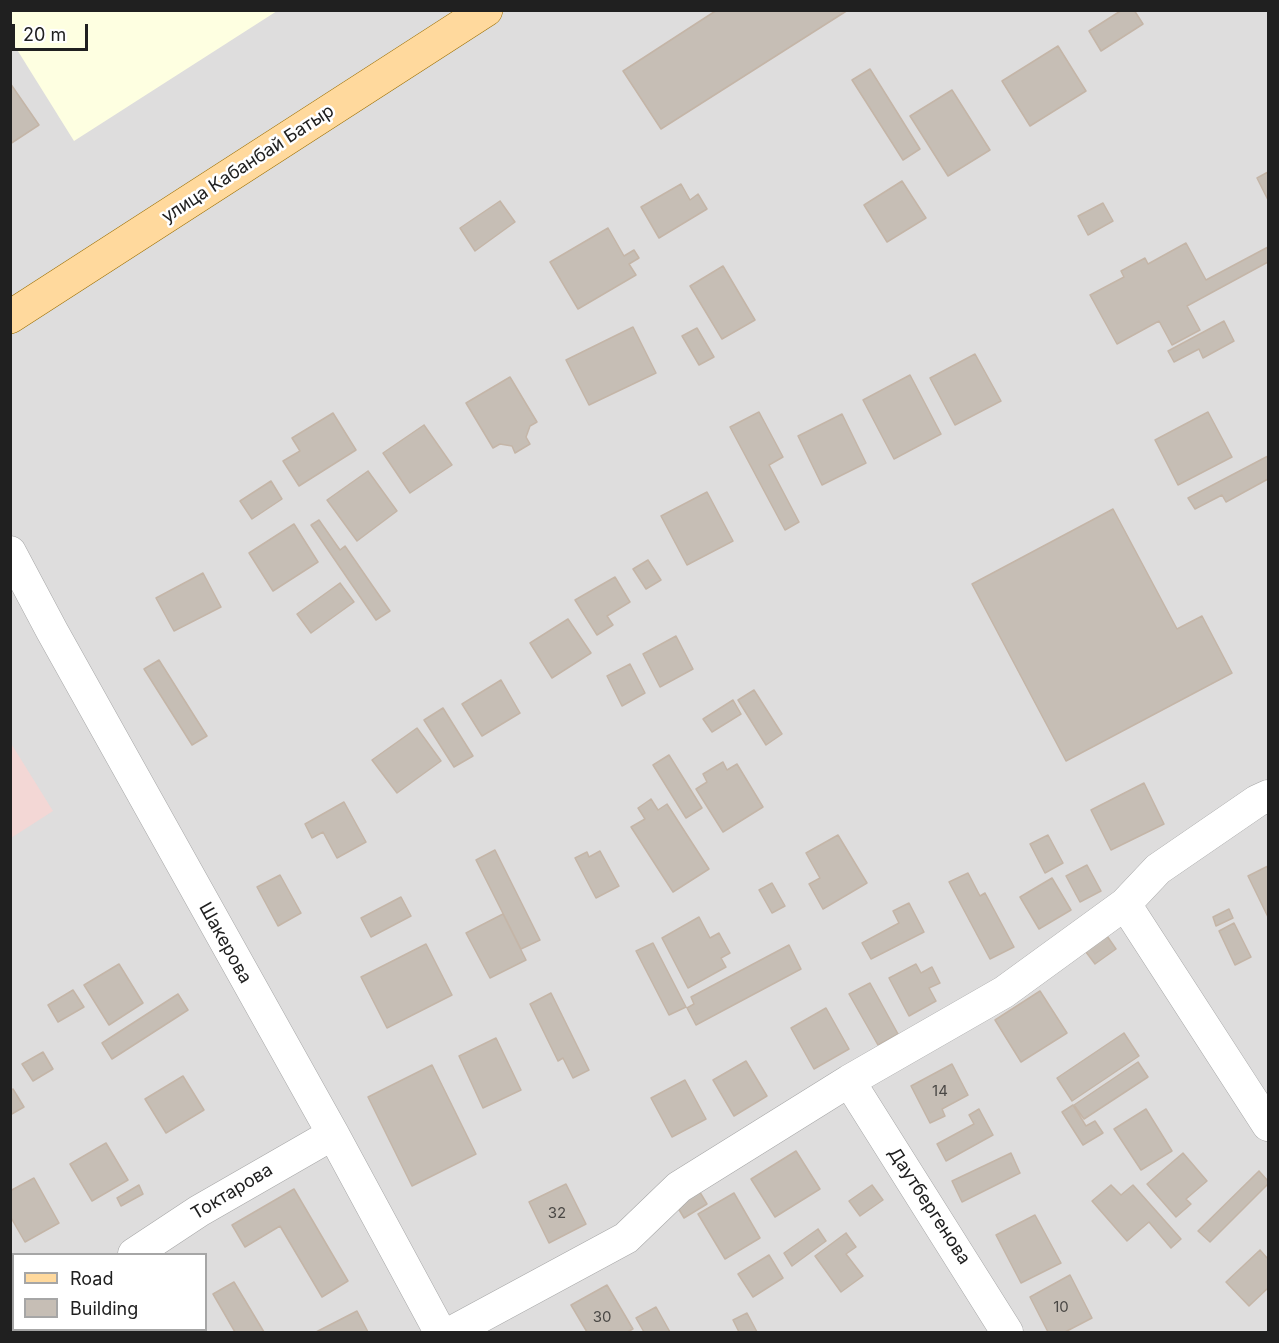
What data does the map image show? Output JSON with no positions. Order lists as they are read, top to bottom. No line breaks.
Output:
{"streets":{"main road":["улица Кабанбай Батыр"],"street":["Шакерова","Токтарова","Даутбергенова"]},"crossings":[["Шакерова","Токтарова"]],"house_numbers":["14","32","10","30"],"legend":["Road","Building"],"scale_bar":"20 m"}
